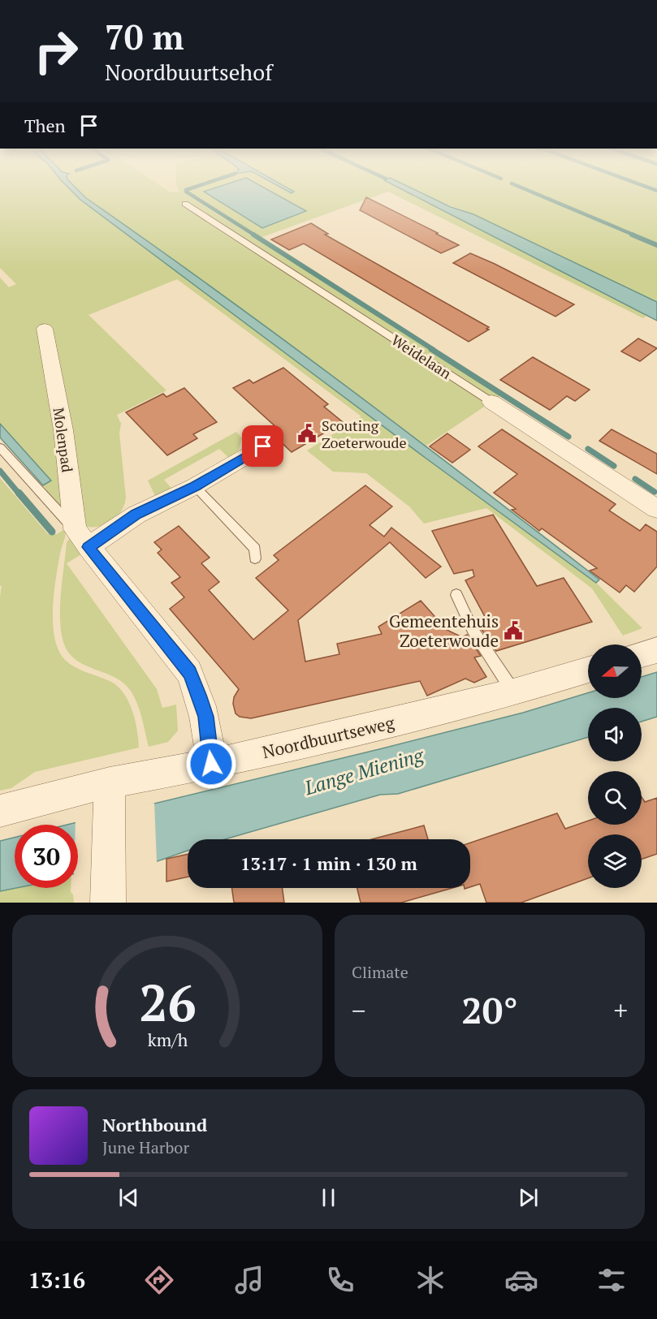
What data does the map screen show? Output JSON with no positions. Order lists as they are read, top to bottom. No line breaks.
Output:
{"streets":{"street":["Weidelaan","Molenpad","Noordbuurtseweg"]},"water":["Lange Miening"],"places":{"public building":["Scouting Zoeterwoude","Gemeentehuis Zoeterwoude"]},"north":"left","page":{"turn":["70 m","Noordbuurtsehof"],"then":"Then","limit":"30","trip":"13:17 · 1 min · 130 m","tile":"Climate","heat":["−","20°","+"],"song":["Northbound","June Harbor"],"tabs":"13:16","gauge":["26","km/h"]}}
